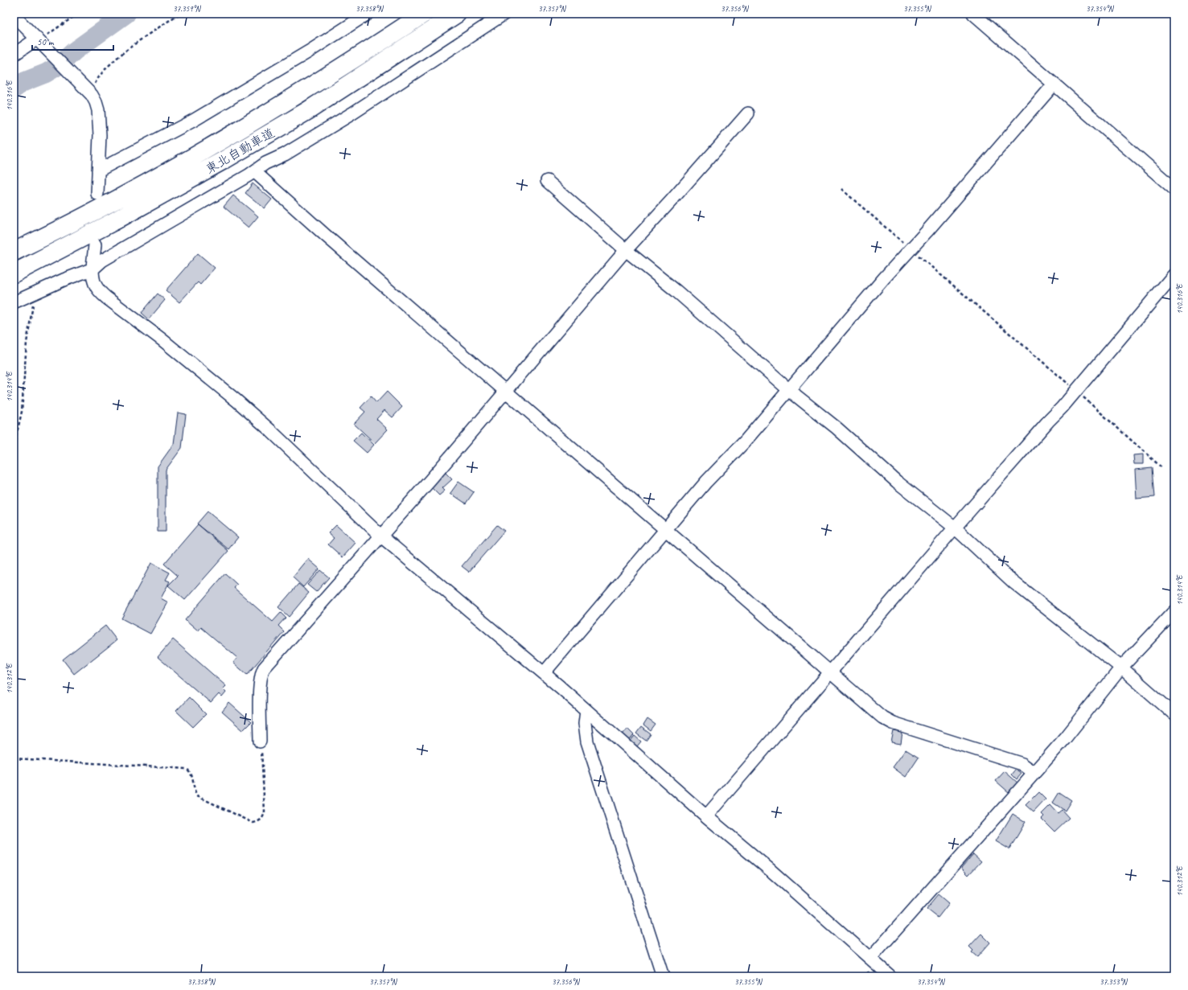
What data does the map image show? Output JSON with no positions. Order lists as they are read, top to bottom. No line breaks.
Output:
{"streets":{"highway":["東北自動車道"]},"scale_bar":"50 m","coordinates":["37.359°N","37.358°N","37.357°N","37.356°N","37.355°N","37.354°N","140.316°E","140.314°E","140.312°E","37.353°N"]}
